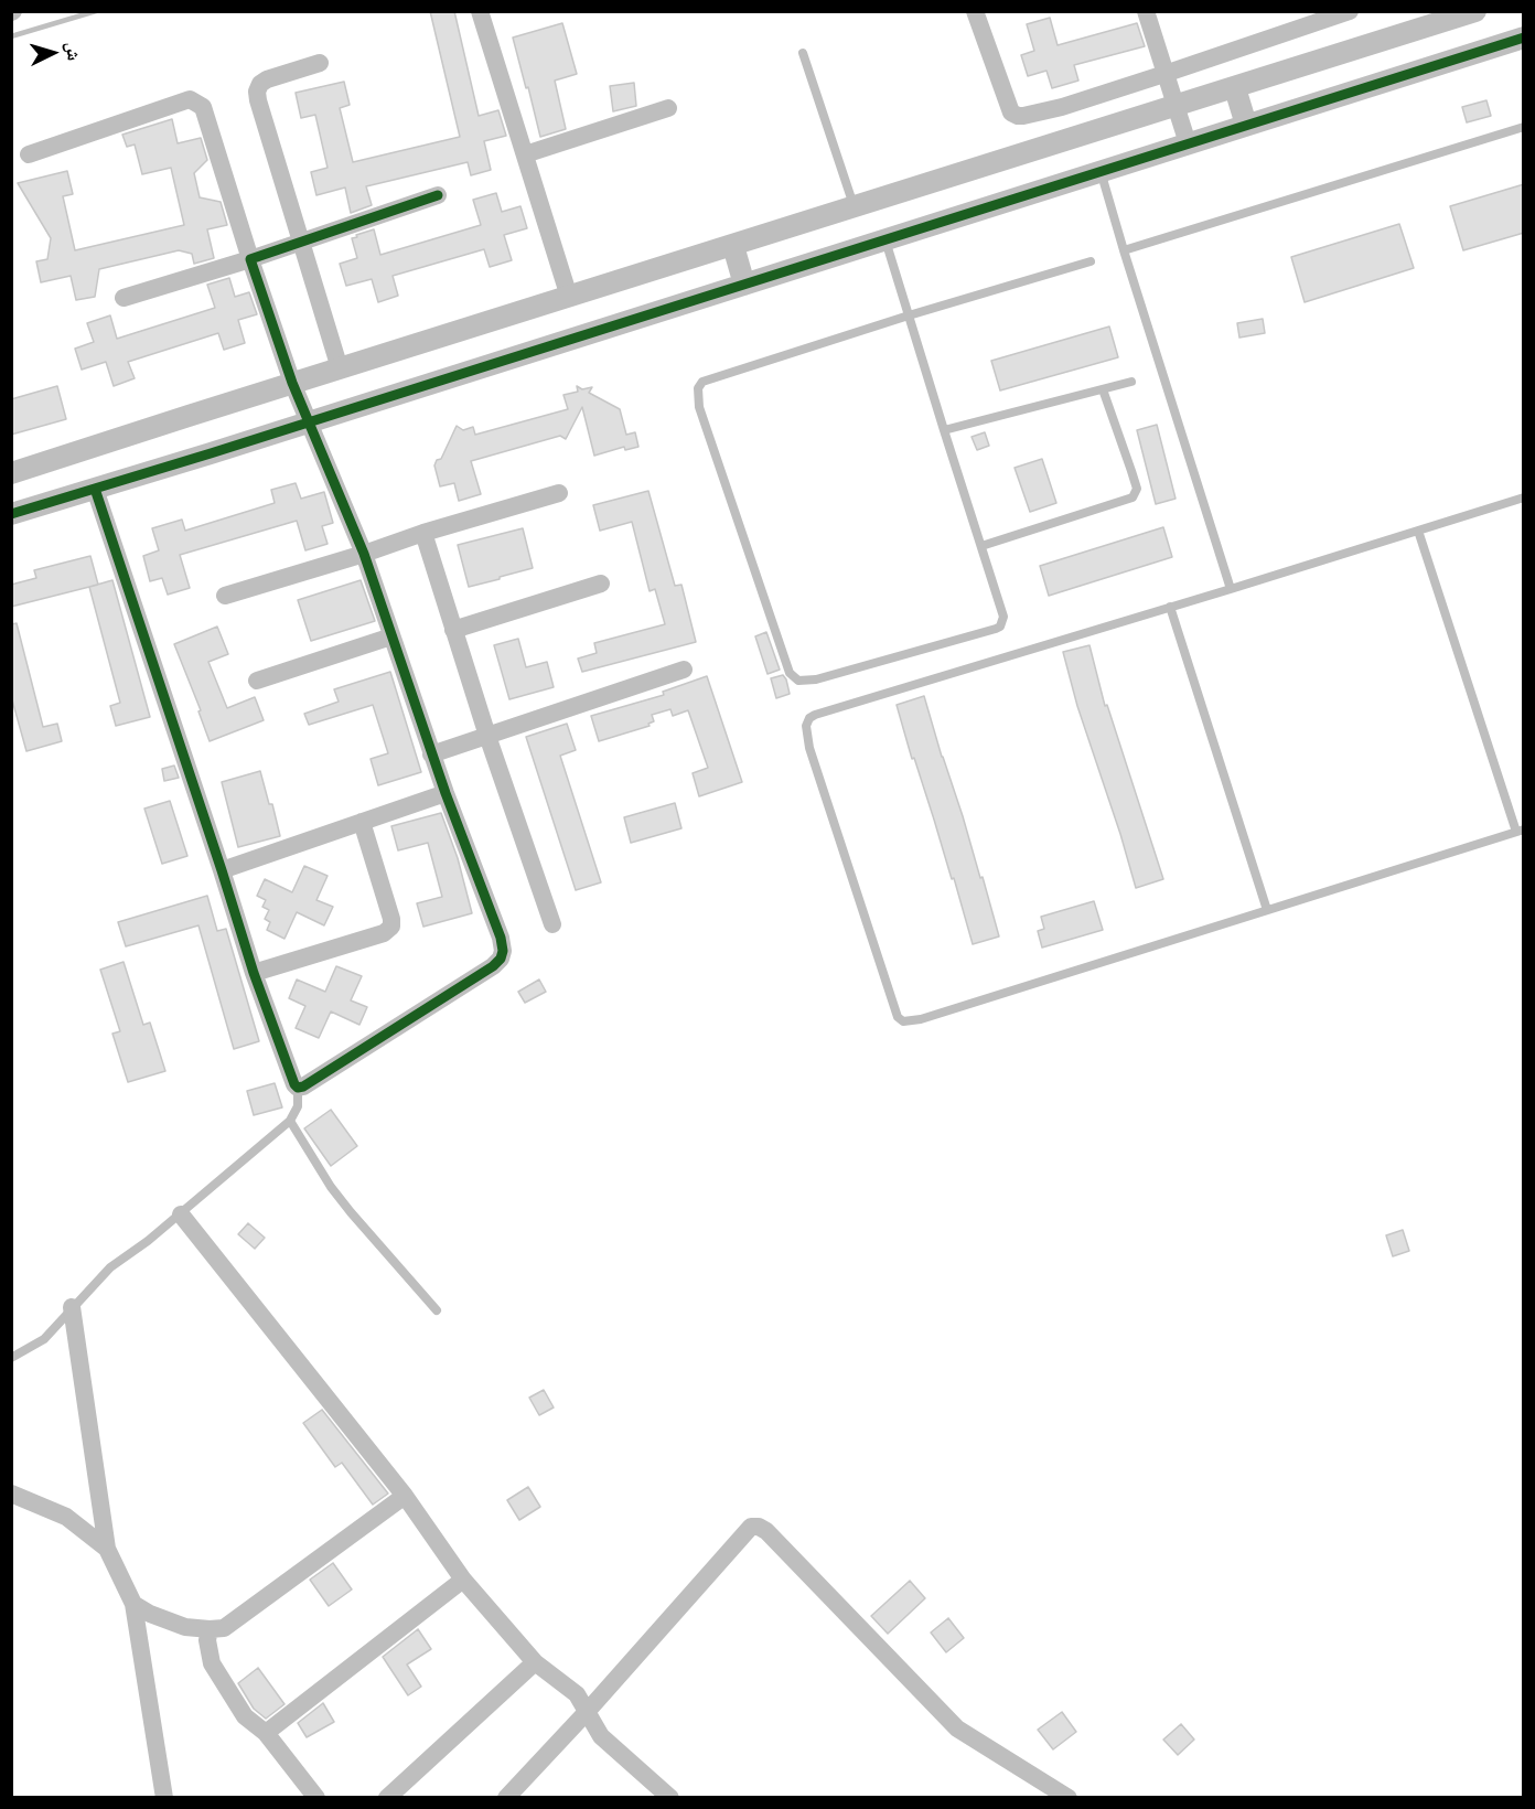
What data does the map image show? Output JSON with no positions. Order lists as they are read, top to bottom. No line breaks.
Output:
{"north":"right"}
